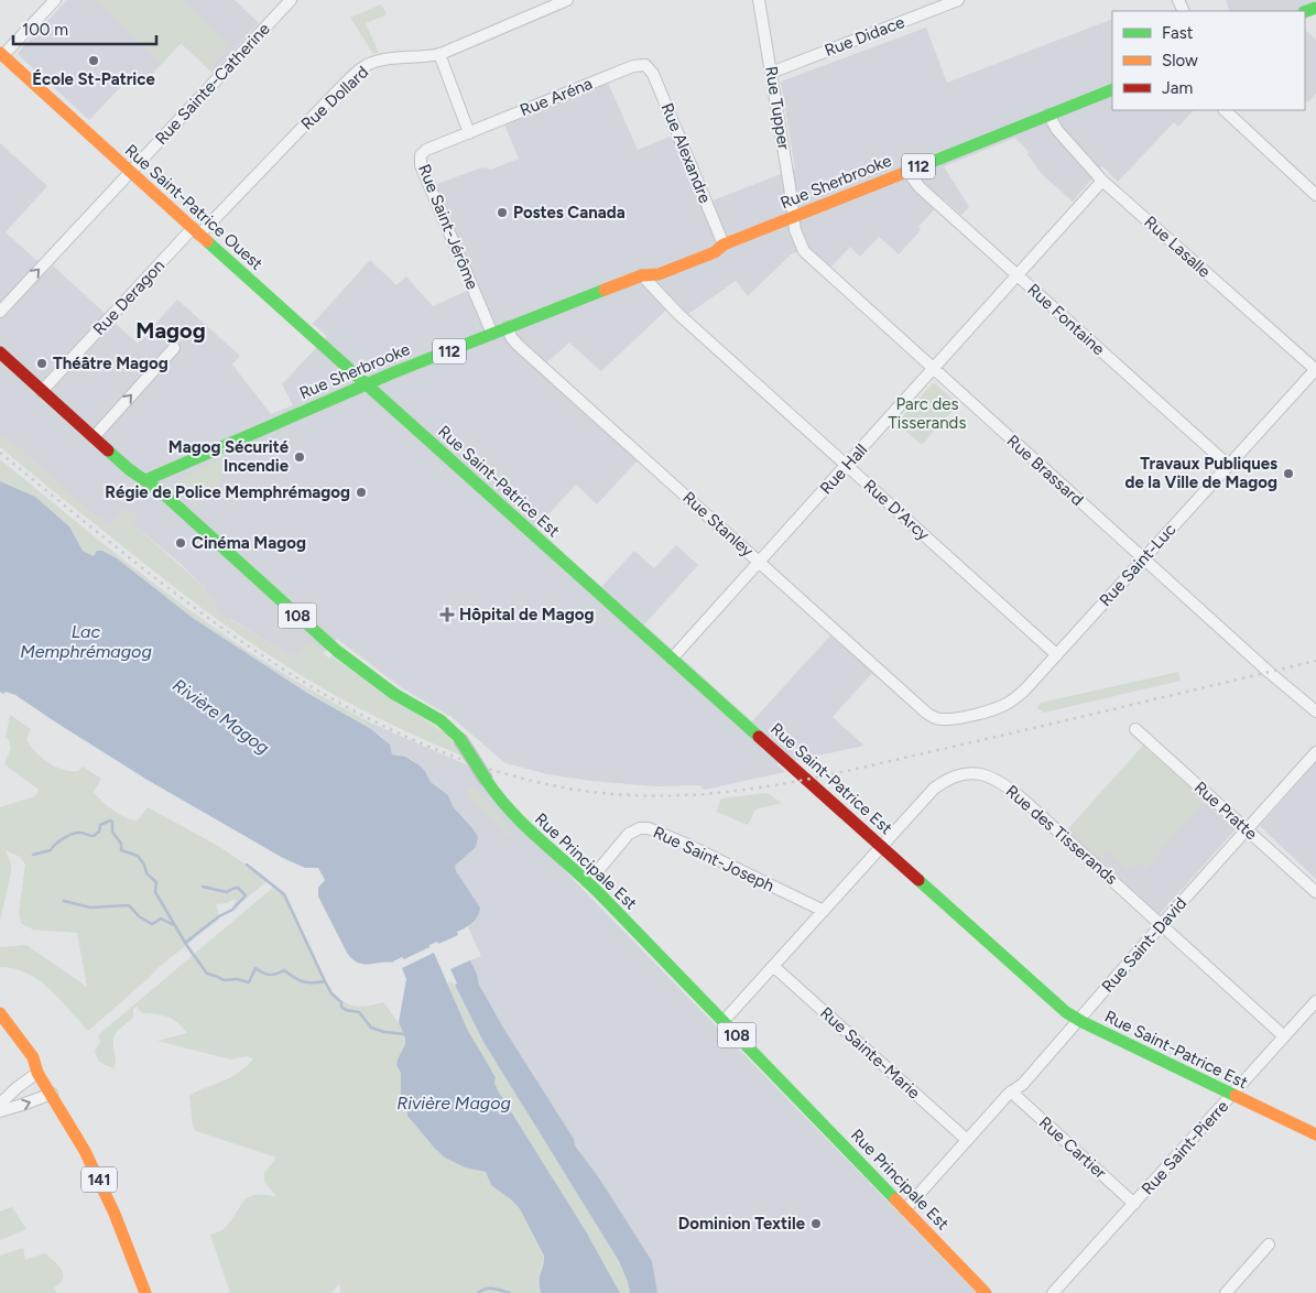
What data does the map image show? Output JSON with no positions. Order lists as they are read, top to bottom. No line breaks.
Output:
{"streets":{"main road":["112","Rue Sherbrooke","Rue Saint-Patrice Ouest","Rue Saint-Patrice Est","108","Rue Principale Est","141"],"street":["Rue Didace","Rue Sainte-Catherine","Rue Aréna","Rue Dollard","Rue Tupper","Rue Alexandre","Rue Saint-Jérôme","Rue Lasalle","Rue Deragon","Rue Fontaine","Rue Hall","Rue Brassard","Rue D'Arcy","Rue Stanley","Rue Saint-Luc","Rue Pratte","Rue des Tisserands","Rue Saint-Joseph","Rue Saint-David","Rue Sainte-Marie","Rue Cartier","Rue Saint-Pierre"]},"crossings":[["Rue Didace","Rue Tupper"],["Rue Sainte-Catherine","Rue Saint-Patrice Ouest"],["Rue Aréna","Rue Alexandre"],["Rue Aréna","Rue Saint-Jérôme"],["Rue Dollard","Rue Saint-Patrice Ouest"],["Rue Dollard","Rue Deragon"],["Rue Tupper","Rue Sherbrooke"],["Rue Tupper","Rue Brassard"],["Rue Alexandre","Rue Sherbrooke"],["Rue Sherbrooke","Rue Saint-Patrice Ouest"],["Rue Sherbrooke","Rue Saint-Jérôme"],["Rue Sherbrooke","Rue Lasalle"],["Rue Sherbrooke","Rue Fontaine"],["Rue Sherbrooke","Rue Brassard"],["Rue Sherbrooke","Rue Saint-Patrice Est"],["Rue Sherbrooke","Rue D'Arcy"],["Rue Sherbrooke","Rue Stanley"],["Rue Sherbrooke","Rue Principale Est"],["Rue Saint-Patrice Ouest","Rue Deragon"],["Rue Saint-Patrice Ouest","Rue Saint-Patrice Est"],["Rue Lasalle","Rue Hall"],["Rue Lasalle","Rue Saint-Luc"],["Rue Deragon","Rue Principale Est"],["Rue Fontaine","Rue Hall"],["Rue Fontaine","Rue Saint-Luc"],["Rue Hall","Rue Brassard"],["Rue Hall","Rue Saint-Patrice Est"],["Rue Hall","Rue D'Arcy"],["Rue Hall","Rue Stanley"],["Rue Brassard","Rue Saint-Luc"],["Rue Saint-Patrice Est","Rue des Tisserands"],["Rue Saint-Patrice Est","Rue Saint-David"],["Rue Saint-Patrice Est","Rue Saint-Pierre"],["Rue D'Arcy","Rue Saint-Luc"],["Rue Stanley","Rue Saint-Luc"],["Rue Pratte","Rue Saint-David"],["Rue des Tisserands","Rue Saint-Joseph"],["Rue des Tisserands","Rue Principale Est"],["Rue des Tisserands","Rue Saint-David"],["Rue des Tisserands","Rue Sainte-Marie"],["Rue des Tisserands","Rue Saint-Pierre"],["Rue Saint-Joseph","Rue Principale Est"],["Rue Principale Est","Rue Saint-David"],["Rue Saint-David","Rue Sainte-Marie"],["Rue Saint-David","Rue Cartier"],["Rue Cartier","Rue Saint-Pierre"]],"one_way":["Rue Sainte-Catherine"],"districts":["Magog"],"water":["Lac Memphrémagog","Rivière Magog"],"parks":["Parc des Tisserands"],"places":{"other":["École St-Patrice","Postes Canada","Théâtre Magog","Magog Sécurité Incendie","Travaux Publiques de la Ville de Magog","Régie de Police Memphrémagog","Cinéma Magog","Dominion Textile"],"health":["Hôpital de Magog"]},"legend":["Fast","Slow","Jam"],"scale_bar":"100 m"}
